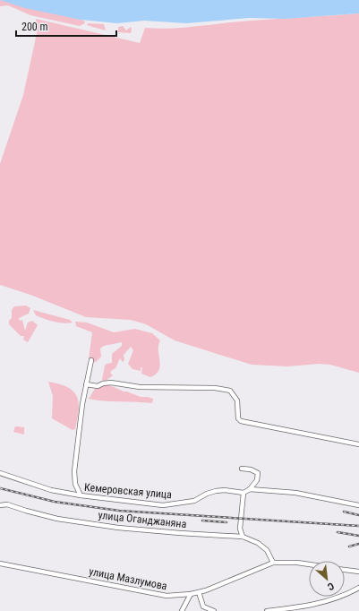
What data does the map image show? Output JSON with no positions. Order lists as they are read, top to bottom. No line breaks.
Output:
{"streets":{"street":["Кемеровская улица","улица Оганджаняна","улица Мазлумова"]},"crossings":[["улица Оганджаняна","улица Мазлумова"]],"scale_bar":"200 m","north":"bottom right"}
